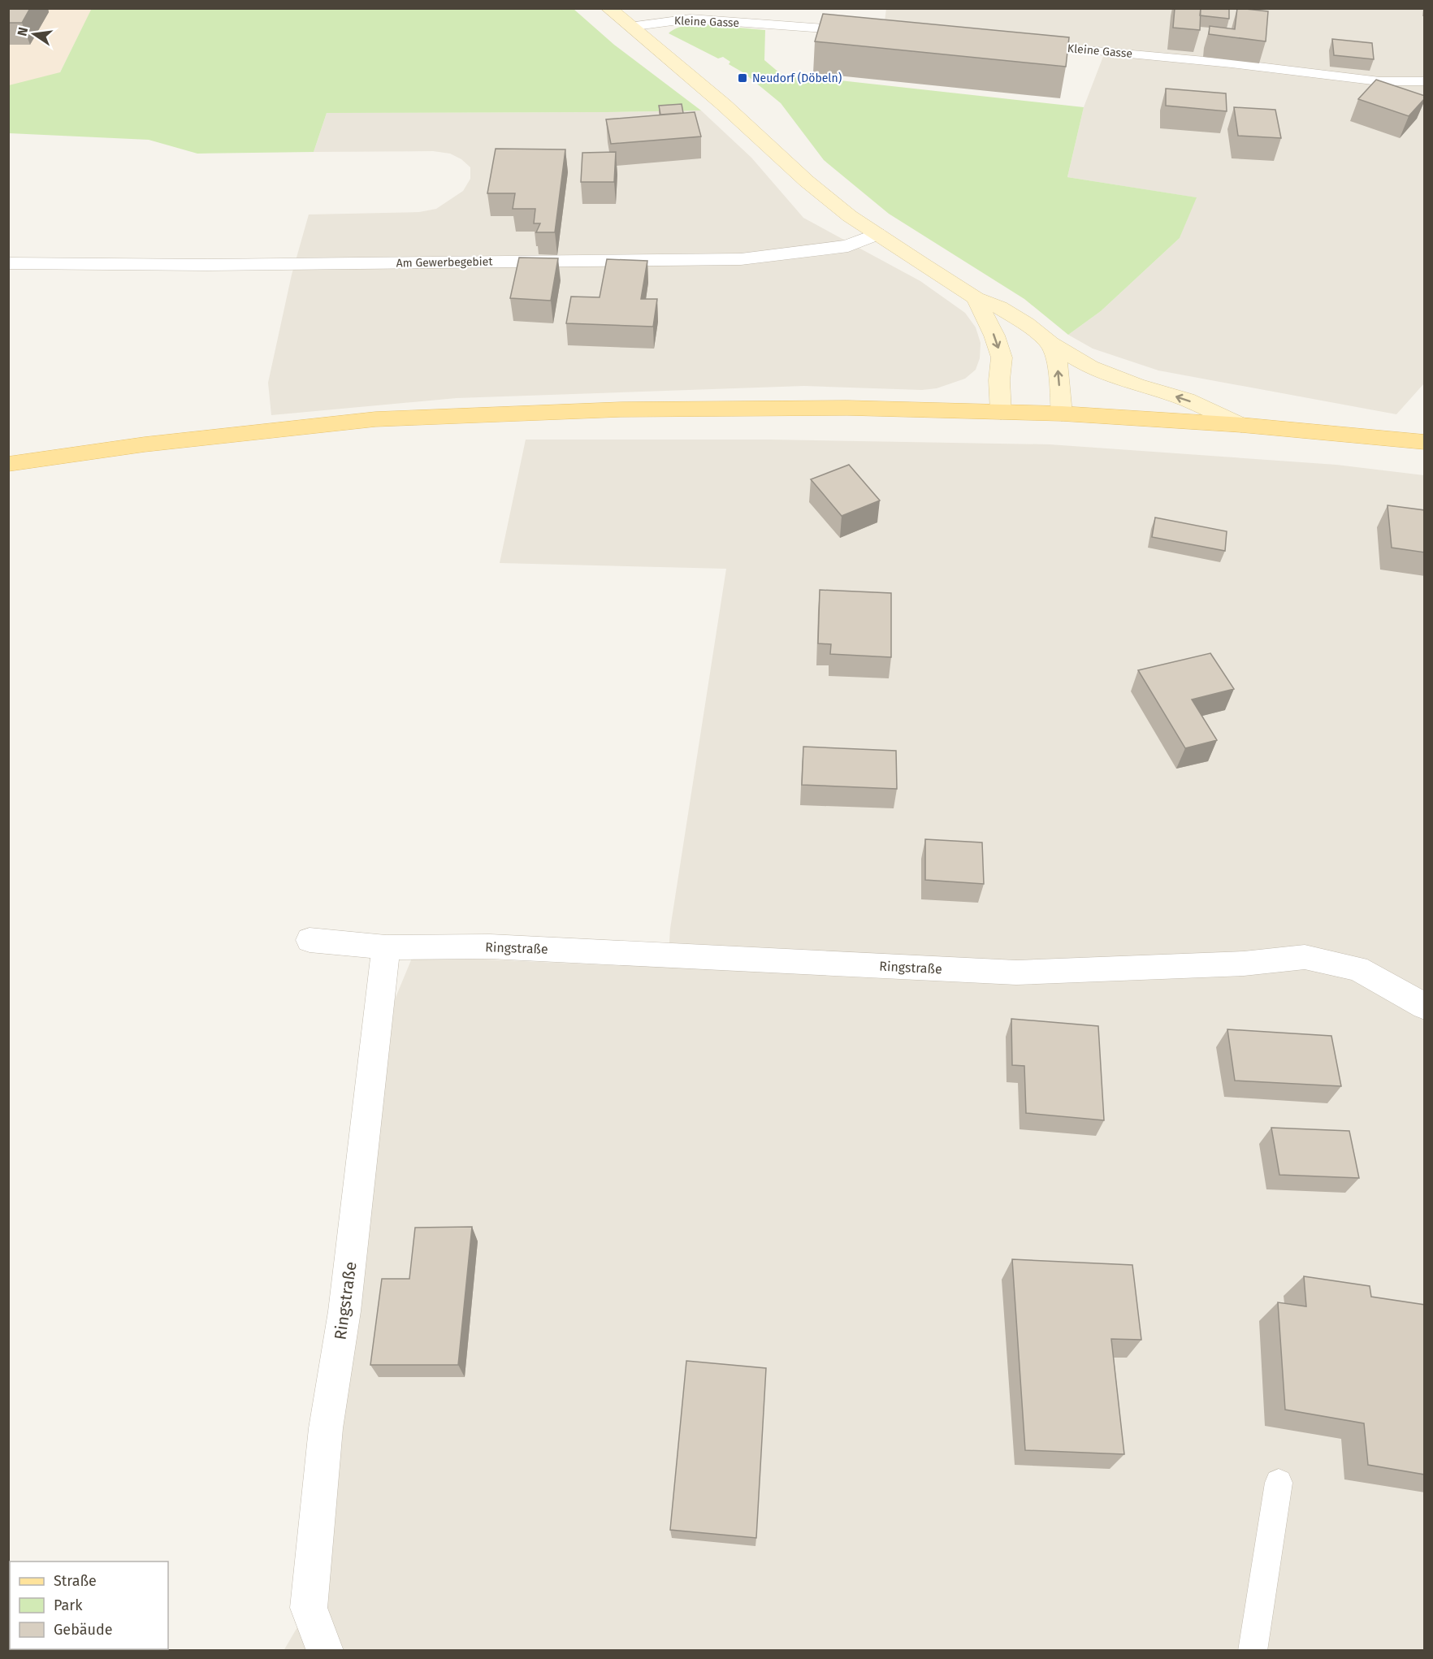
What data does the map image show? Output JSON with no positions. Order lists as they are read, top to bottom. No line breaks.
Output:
{"streets":{"street":["Am Gewerbegebiet","Ringstraße"],"lane":["Kleine Gasse"]},"places":{"transit":["Neudorf (Döbeln)"]},"legend":["Straße","Park","Gebäude"],"north":"left"}
